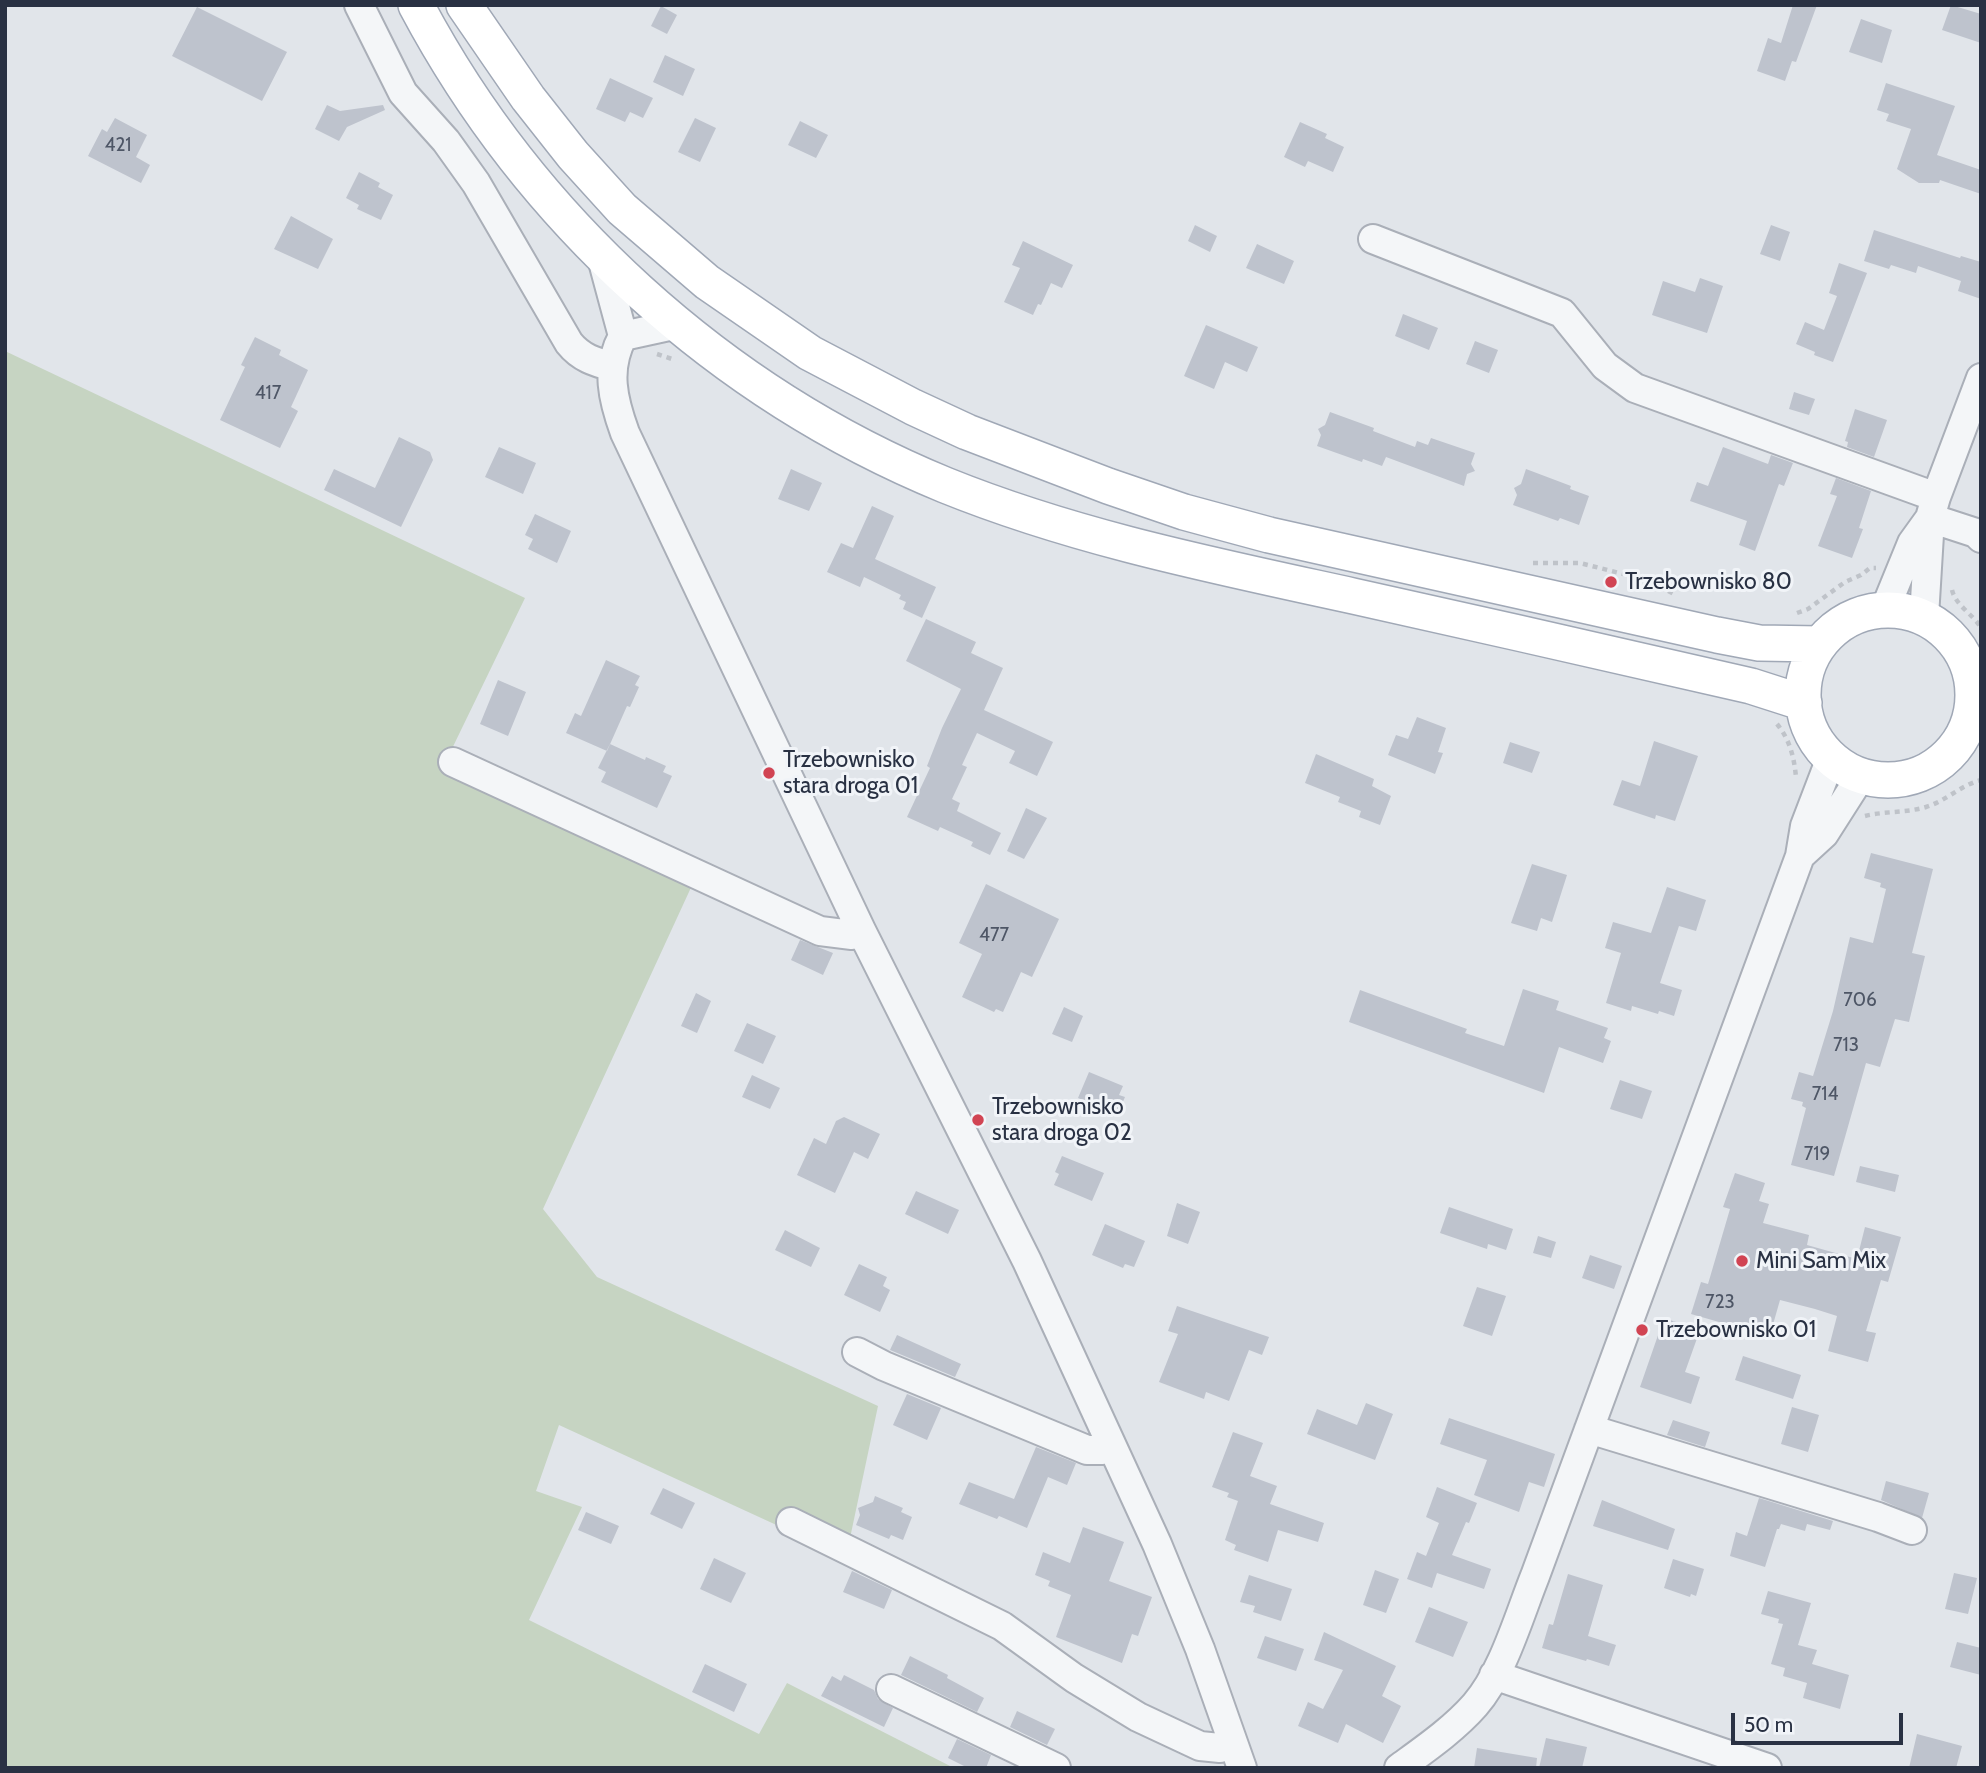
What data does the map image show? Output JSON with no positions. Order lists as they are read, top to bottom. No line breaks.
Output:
{"places":["Trzebownisko 80","Trzebownisko stara droga 01","Trzebownisko stara droga 02","Mini Sam Mix","Trzebownisko 01"],"house_numbers":["421","417","477","706","713","714","719","723"],"scale_bar":"50 m"}
